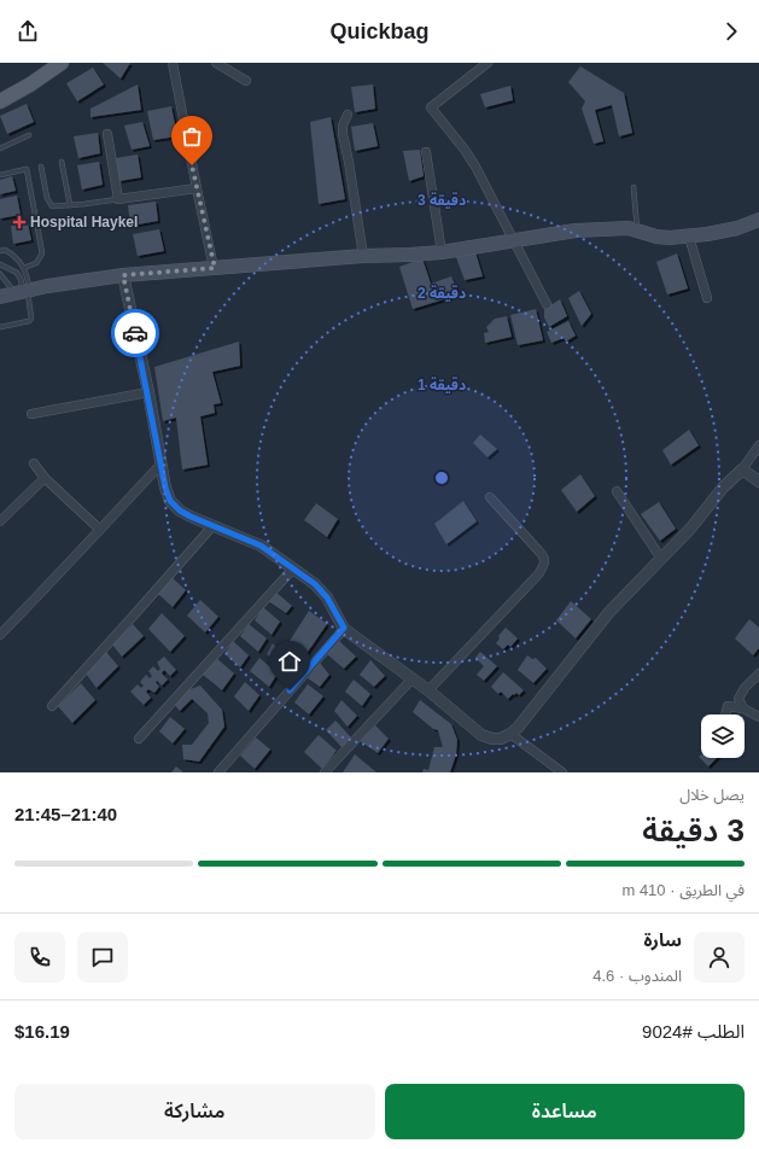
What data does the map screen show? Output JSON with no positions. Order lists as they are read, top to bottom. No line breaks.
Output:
{"places":{"health":["Hospital Haykel"]},"page":{"header":"Quickbag","heading":["3 دقيقة","يصل خلال","21:40–21:45"],"panel":["سارة","المندوب · 4.6","الطلب #9024","$16.19"],"bar":"في الطريق · 410 m","buttons":["مساعدة","مشاركة"]},"rings":["3 دقيقة","2 دقيقة","1 دقيقة"]}
